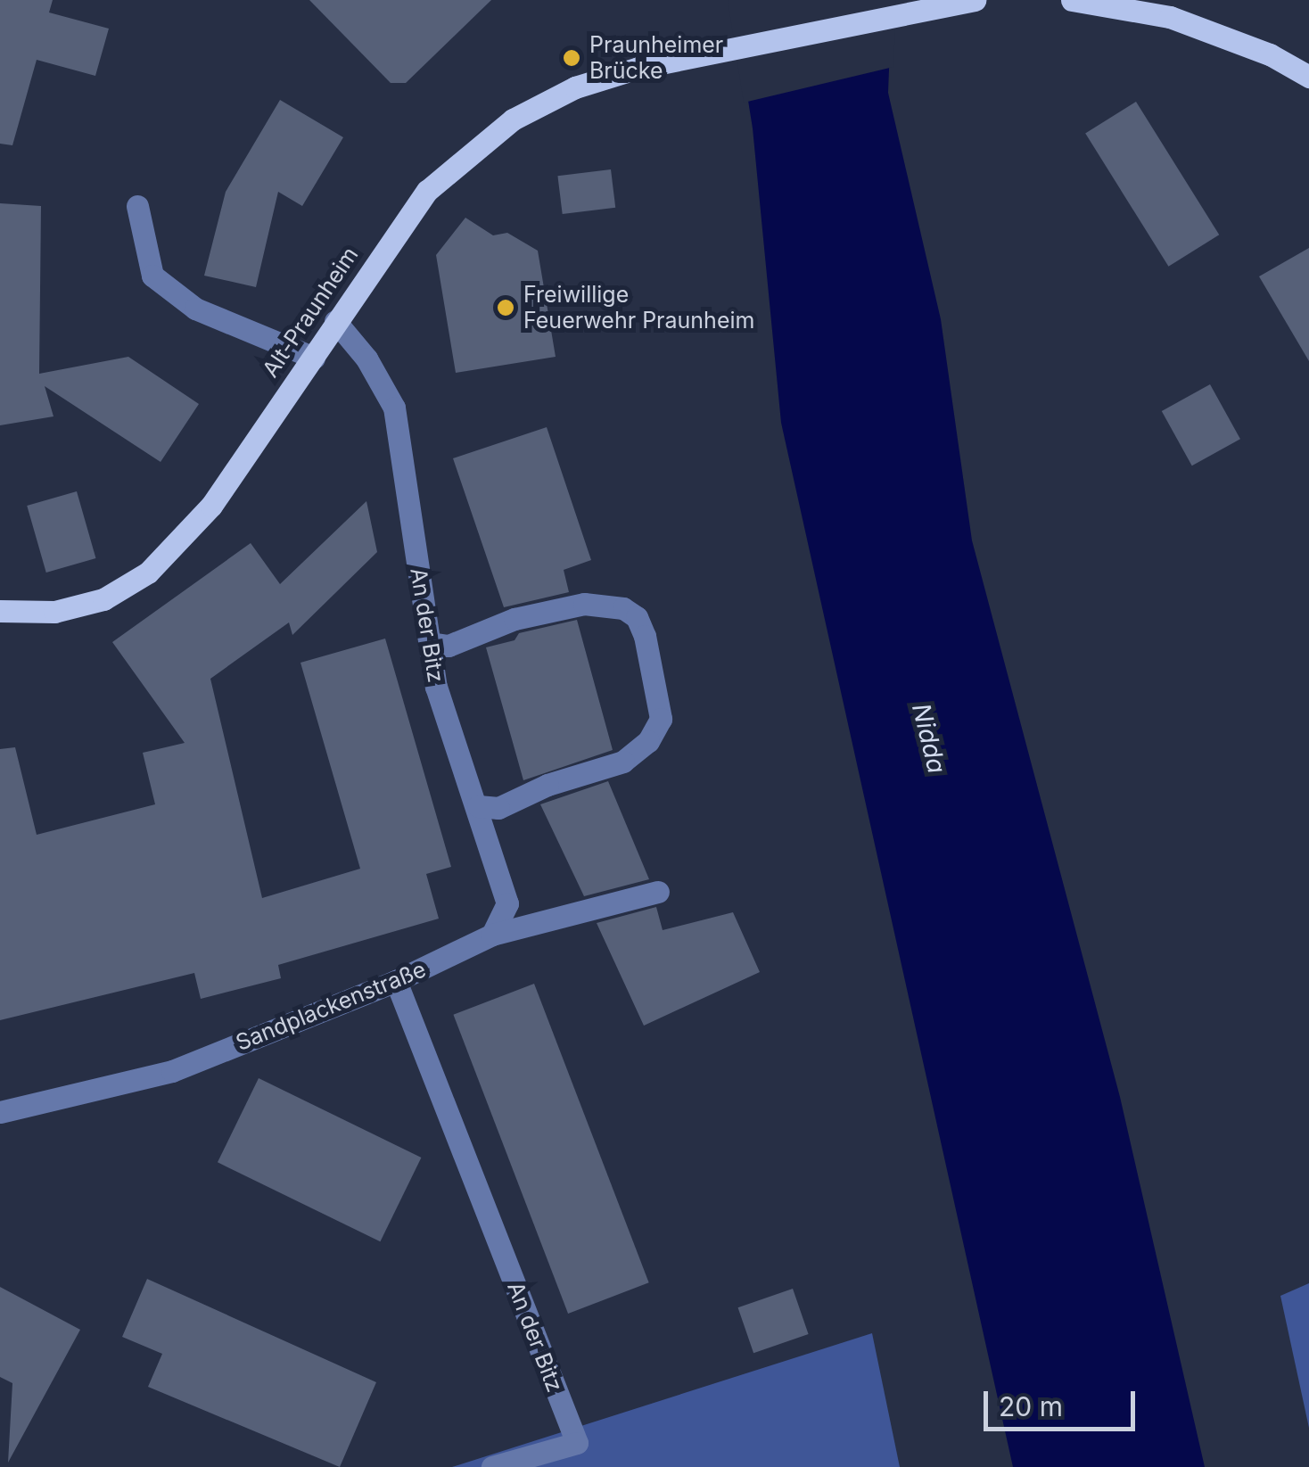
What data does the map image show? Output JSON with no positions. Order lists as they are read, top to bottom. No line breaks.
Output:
{"streets":{"main road":["Alt-Praunheim"],"street":["An der Bitz","Sandplackenstraße"]},"crossings":[["Alt-Praunheim","An der Bitz"],["An der Bitz","Sandplackenstraße"]],"water":["Nidda"],"places":["Praunheimer Brücke","Freiwillige Feuerwehr Praunheim"],"scale_bar":"20 m"}
